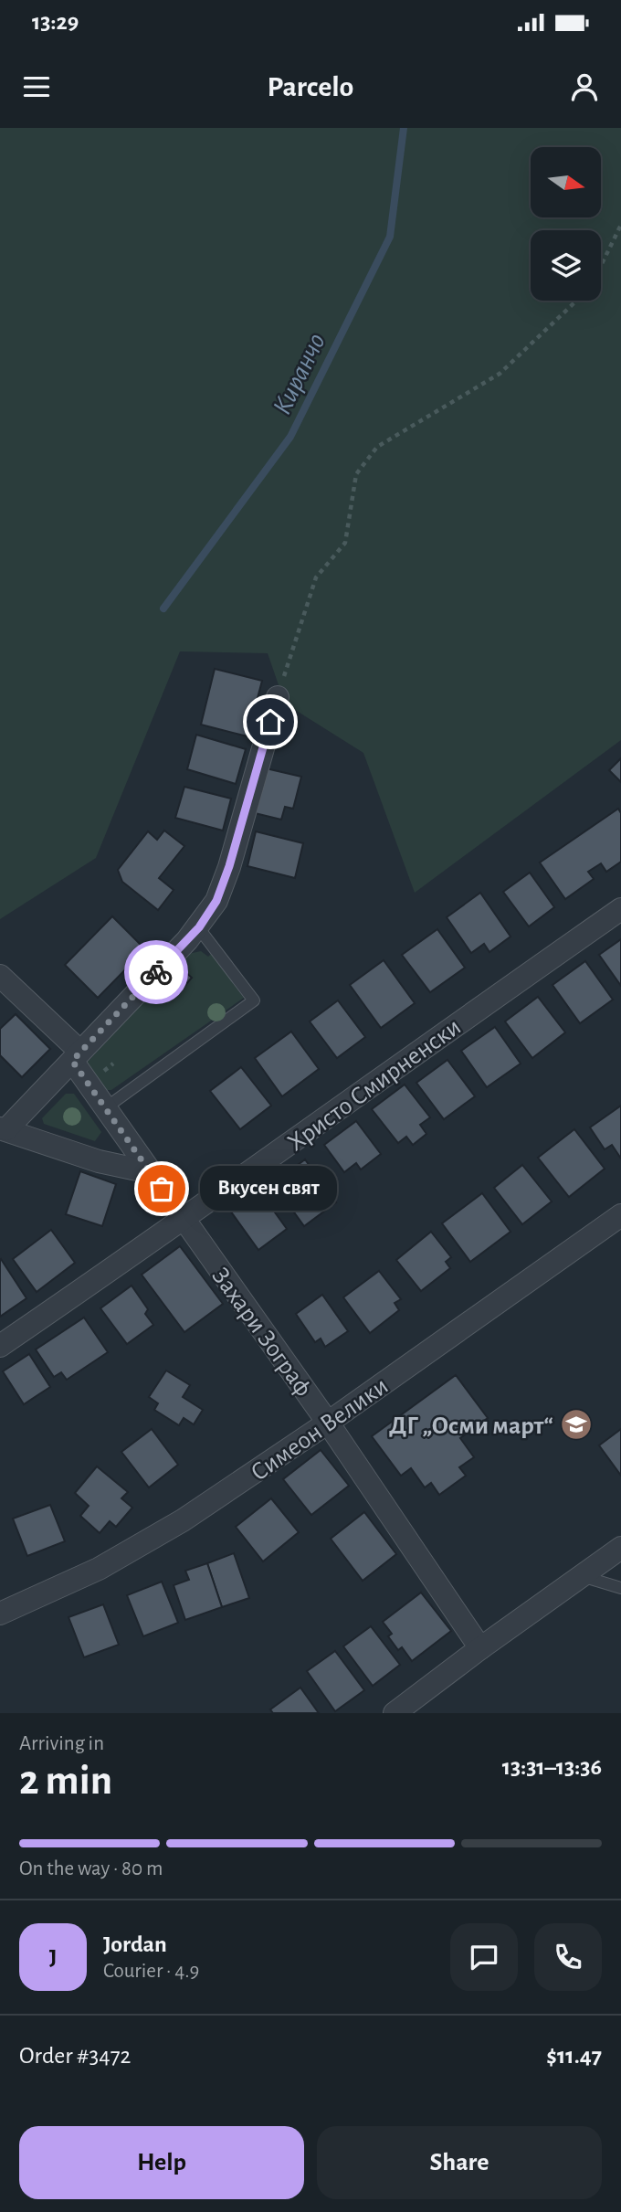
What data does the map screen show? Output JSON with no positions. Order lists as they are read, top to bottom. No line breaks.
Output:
{"streets":{"street":["Христо Смирненски","Захари Зограф","Симеон Велики"]},"crossings":[["Христо Смирненски","Захари Зограф"],["Захари Зограф","Симеон Велики"]],"water":["Киранчо"],"places":{"other":["Вкусен свят"],"school or university":["ДГ „Осми март“"]},"north":"right","page":{"status":"13:29","header":"Parcelo","bubble":"Вкусен свят","heading":["2 min","Arriving in","13:31–13:36"],"panel":["Jordan","Courier · 4.9","Order #3472","$11.47"],"bar":"On the way · 80 m","round":"J","buttons":["Help","Share"]}}
